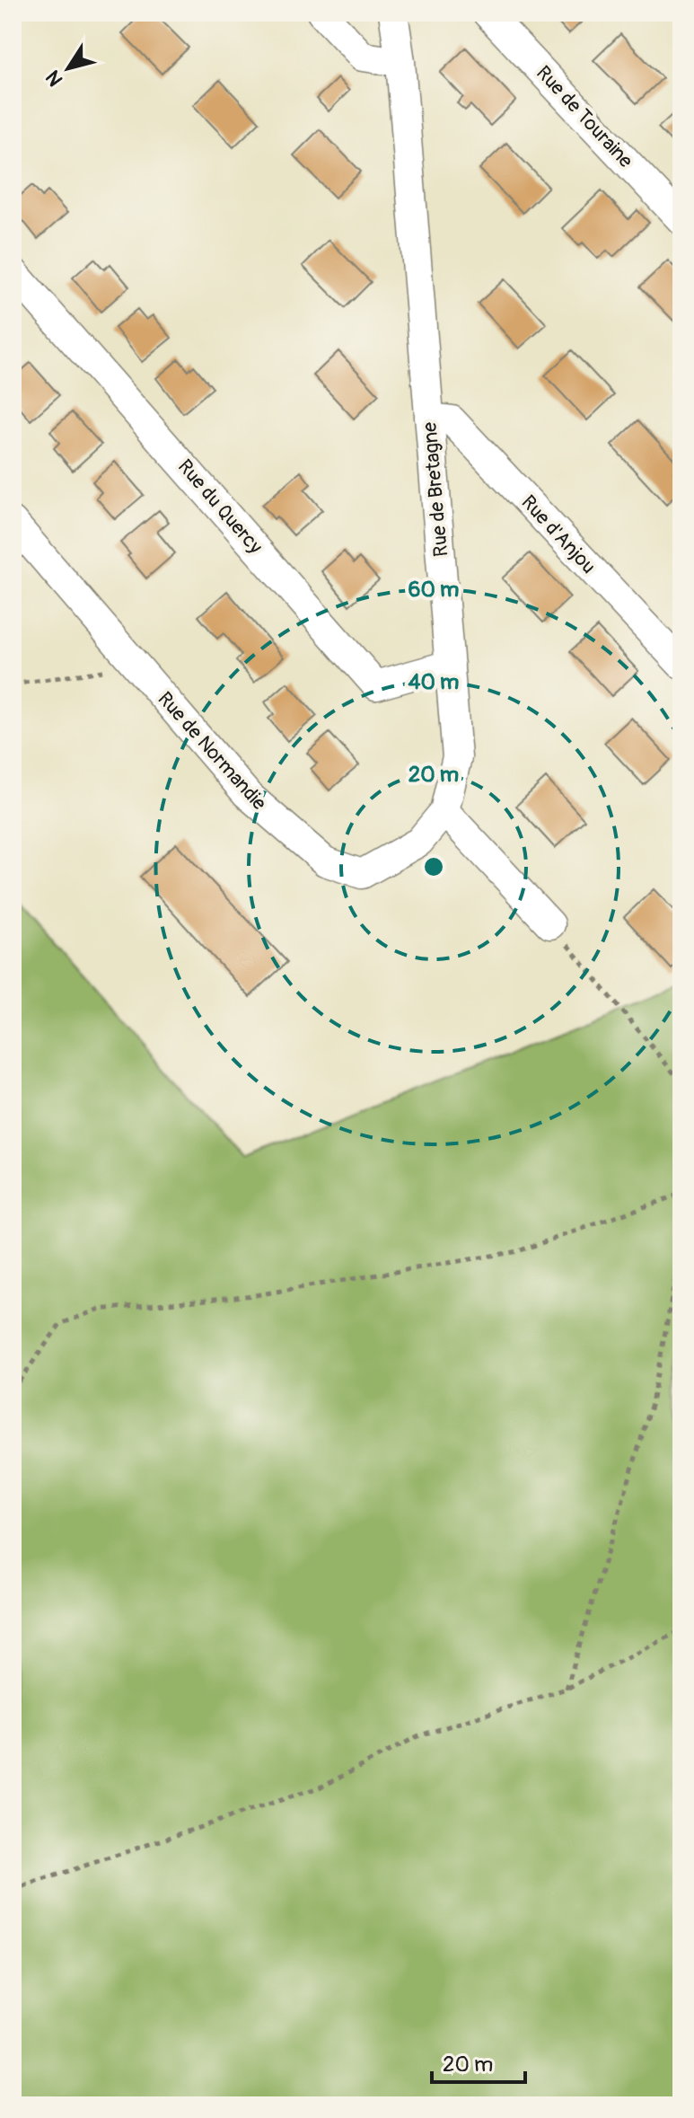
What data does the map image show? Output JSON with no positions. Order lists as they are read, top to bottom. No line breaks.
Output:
{"streets":{"street":["Rue de Touraine","Rue de Bretagne","Rue du Quercy","Rue d'Anjou","Rue de Normandie"]},"crossings":[["Rue de Bretagne","Rue du Quercy"],["Rue de Bretagne","Rue d'Anjou"],["Rue de Bretagne","Rue de Normandie"]],"scale_bar":"20 m","north":"bottom left","rings":["60 m","40 m","20 m"]}
